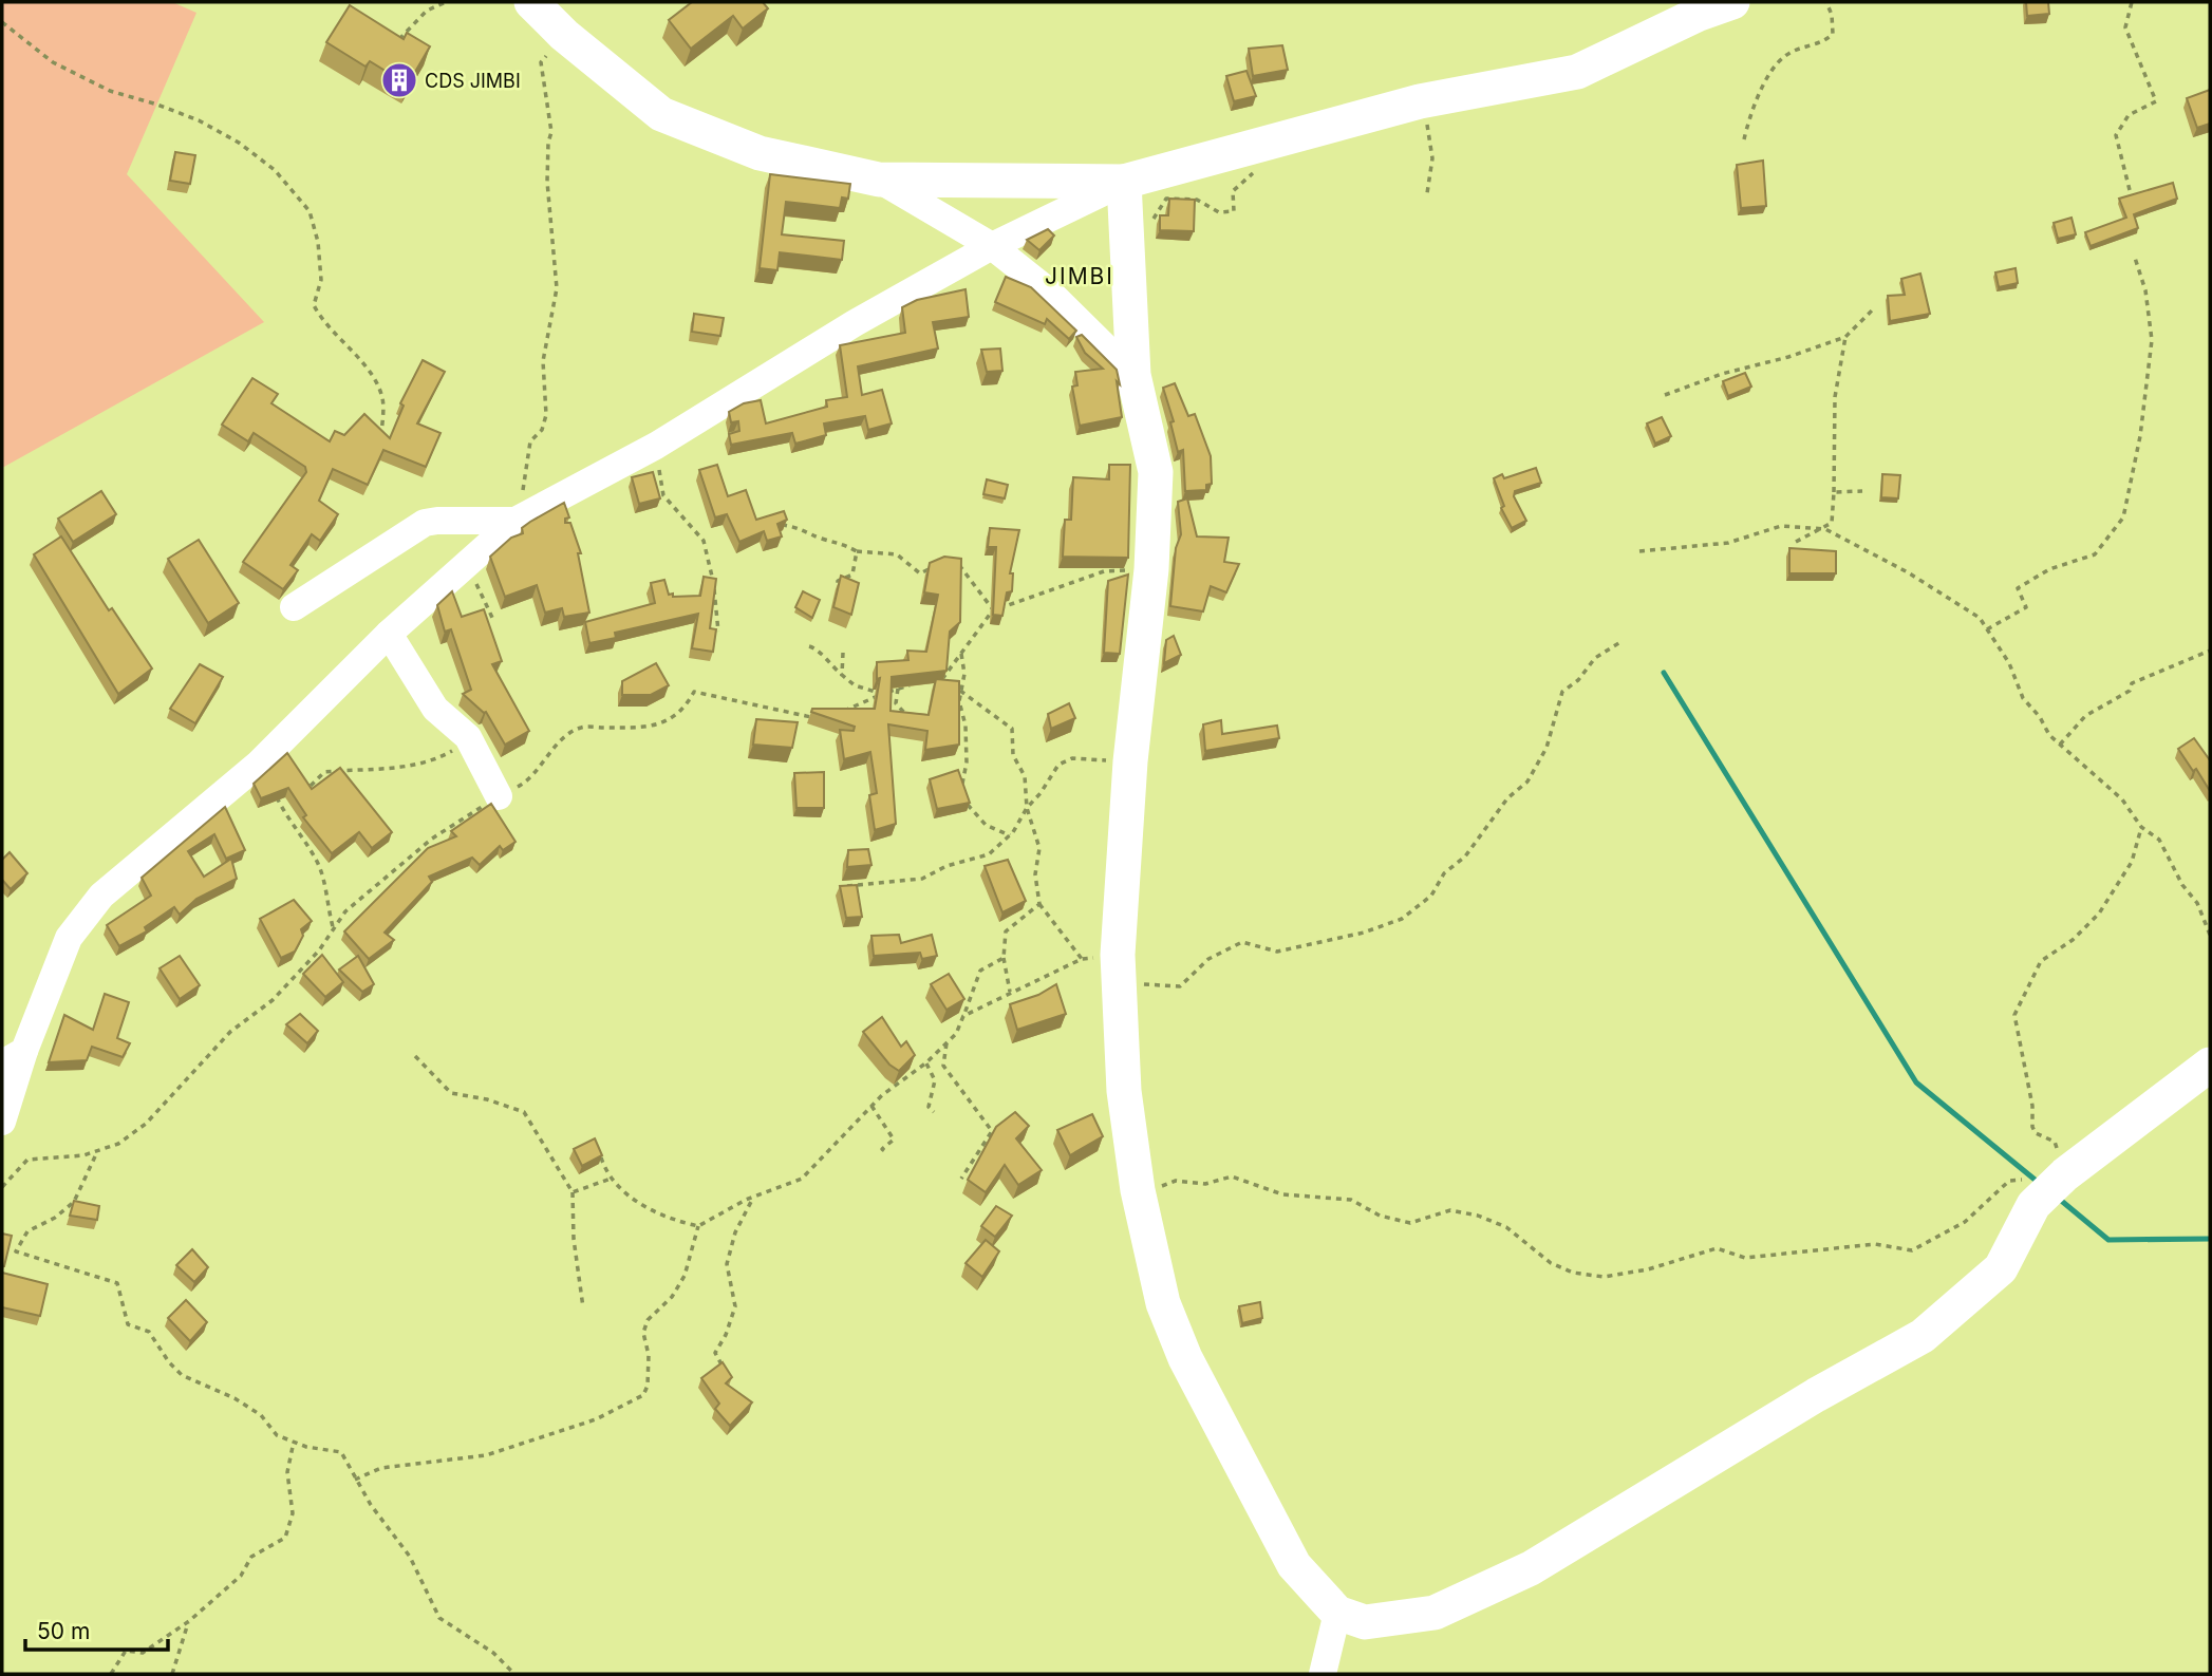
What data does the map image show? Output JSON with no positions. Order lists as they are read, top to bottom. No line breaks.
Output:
{"districts":["JIMBI"],"places":{"building":["CDS JIMBI"]},"scale_bar":"50 m"}
